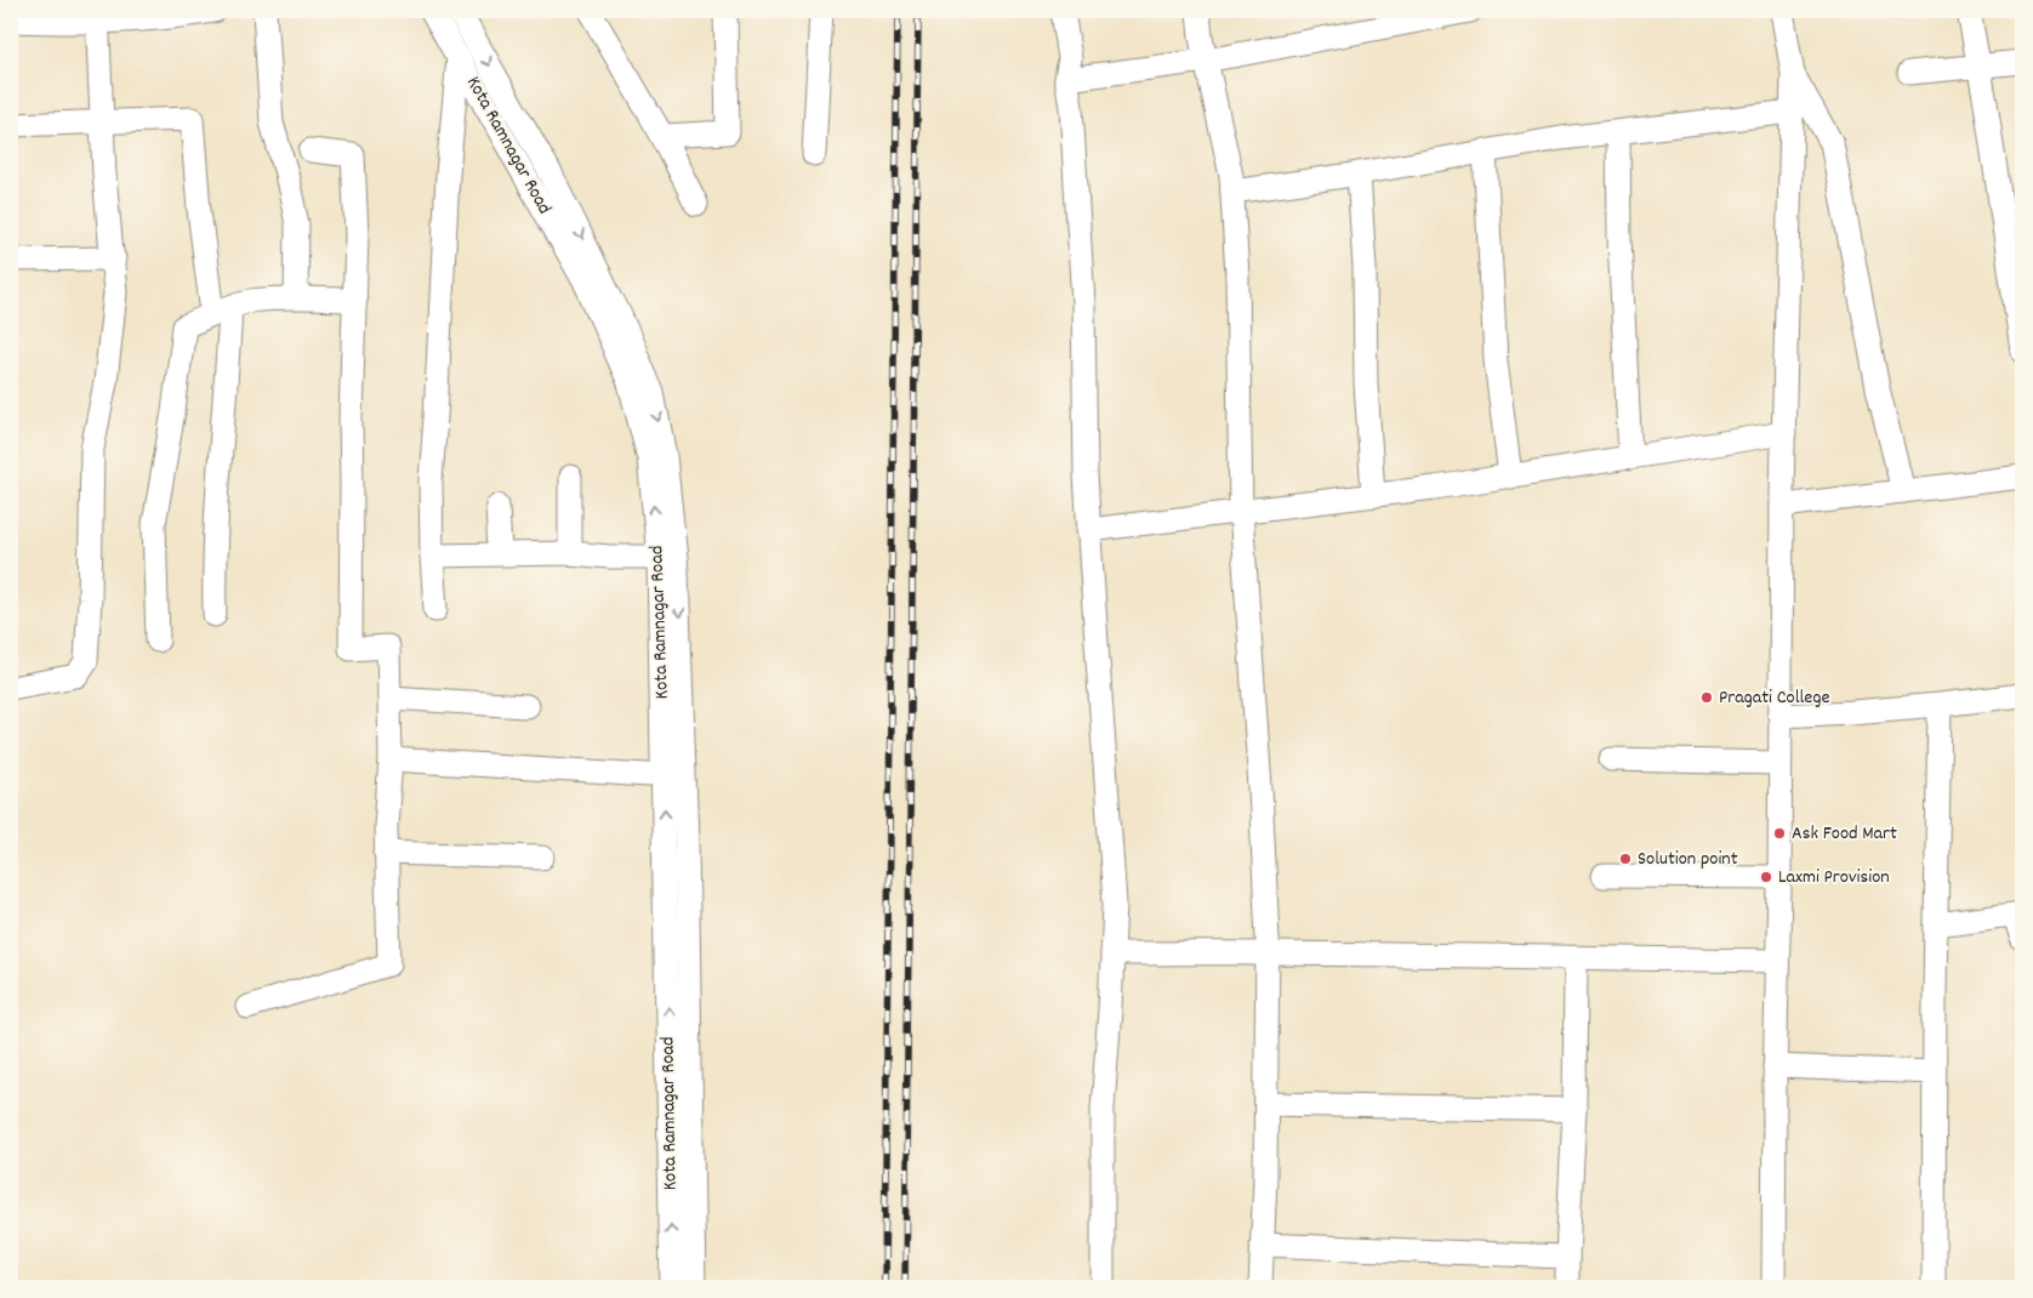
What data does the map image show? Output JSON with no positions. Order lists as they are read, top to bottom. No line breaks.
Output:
{"streets":{"street":["Kota Ramnagar Road"]},"places":["Pragati College","Ask Food Mart","Solution point","Laxmi Provision"]}
